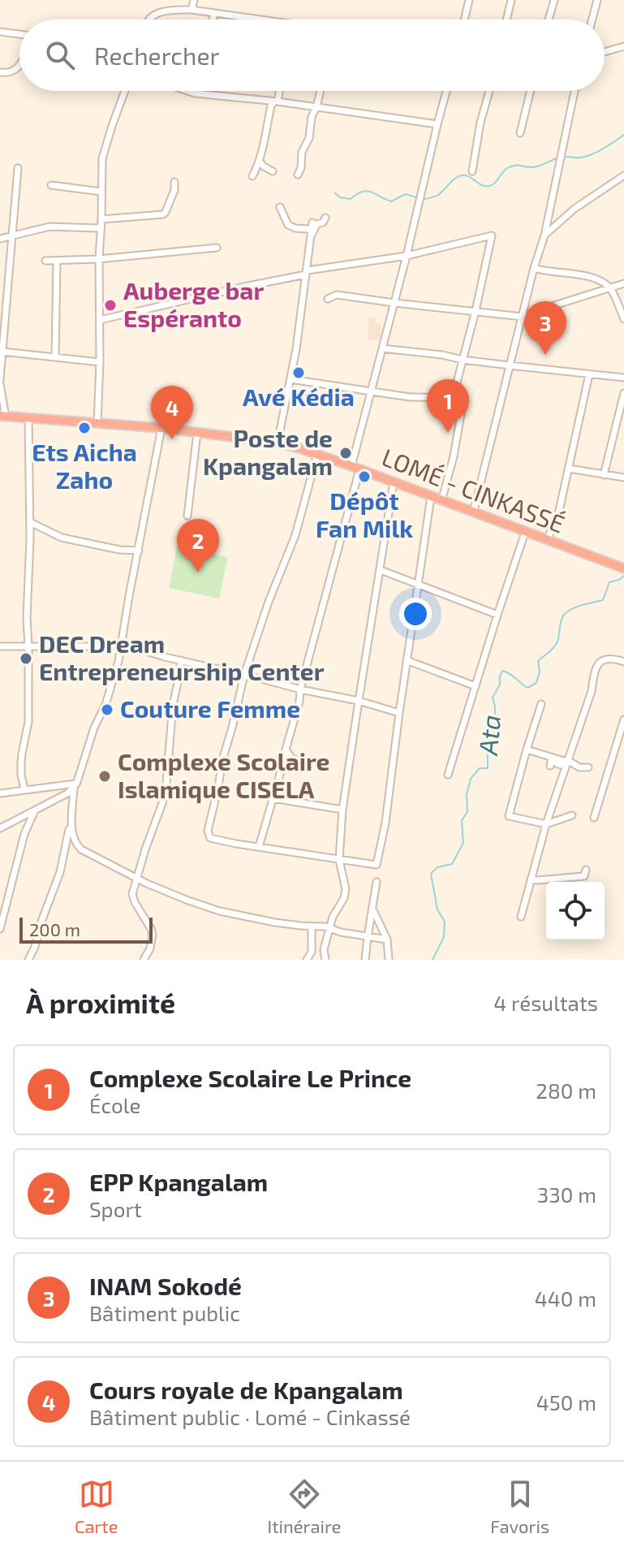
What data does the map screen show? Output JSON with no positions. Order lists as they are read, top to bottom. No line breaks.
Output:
{"streets":{"highway":["LOMÉ - CINKASSÉ"]},"water":["Ata"],"places":["Auberge bar Espéranto","Avé Kédia","Ets Aicha Zaho","Poste de Kpangalam","Dépôt Fan Milk","DEC Dream Entrepreneurship Center","Couture Femme","Complexe Scolaire Islamique CISELA"],"scale_bar":"200 m","page":{"search":"Rechercher","pins":["3","1","4","2"],"scale":"200 m","heading":["À proximité","4 résultats"],"list":[{"mark":"1","name":"Complexe Scolaire Le Prince","note":"École","value":"280 m"},{"mark":"2","name":"EPP Kpangalam","note":"Sport","value":"330 m"},{"mark":"3","name":"INAM Sokodé","note":"Bâtiment public","value":"440 m"},{"mark":"4","name":"Cours royale de Kpangalam","note":"Bâtiment public · Lomé - Cinkassé","value":"450 m"}],"nav":["Carte","Itinéraire","Favoris"]}}
